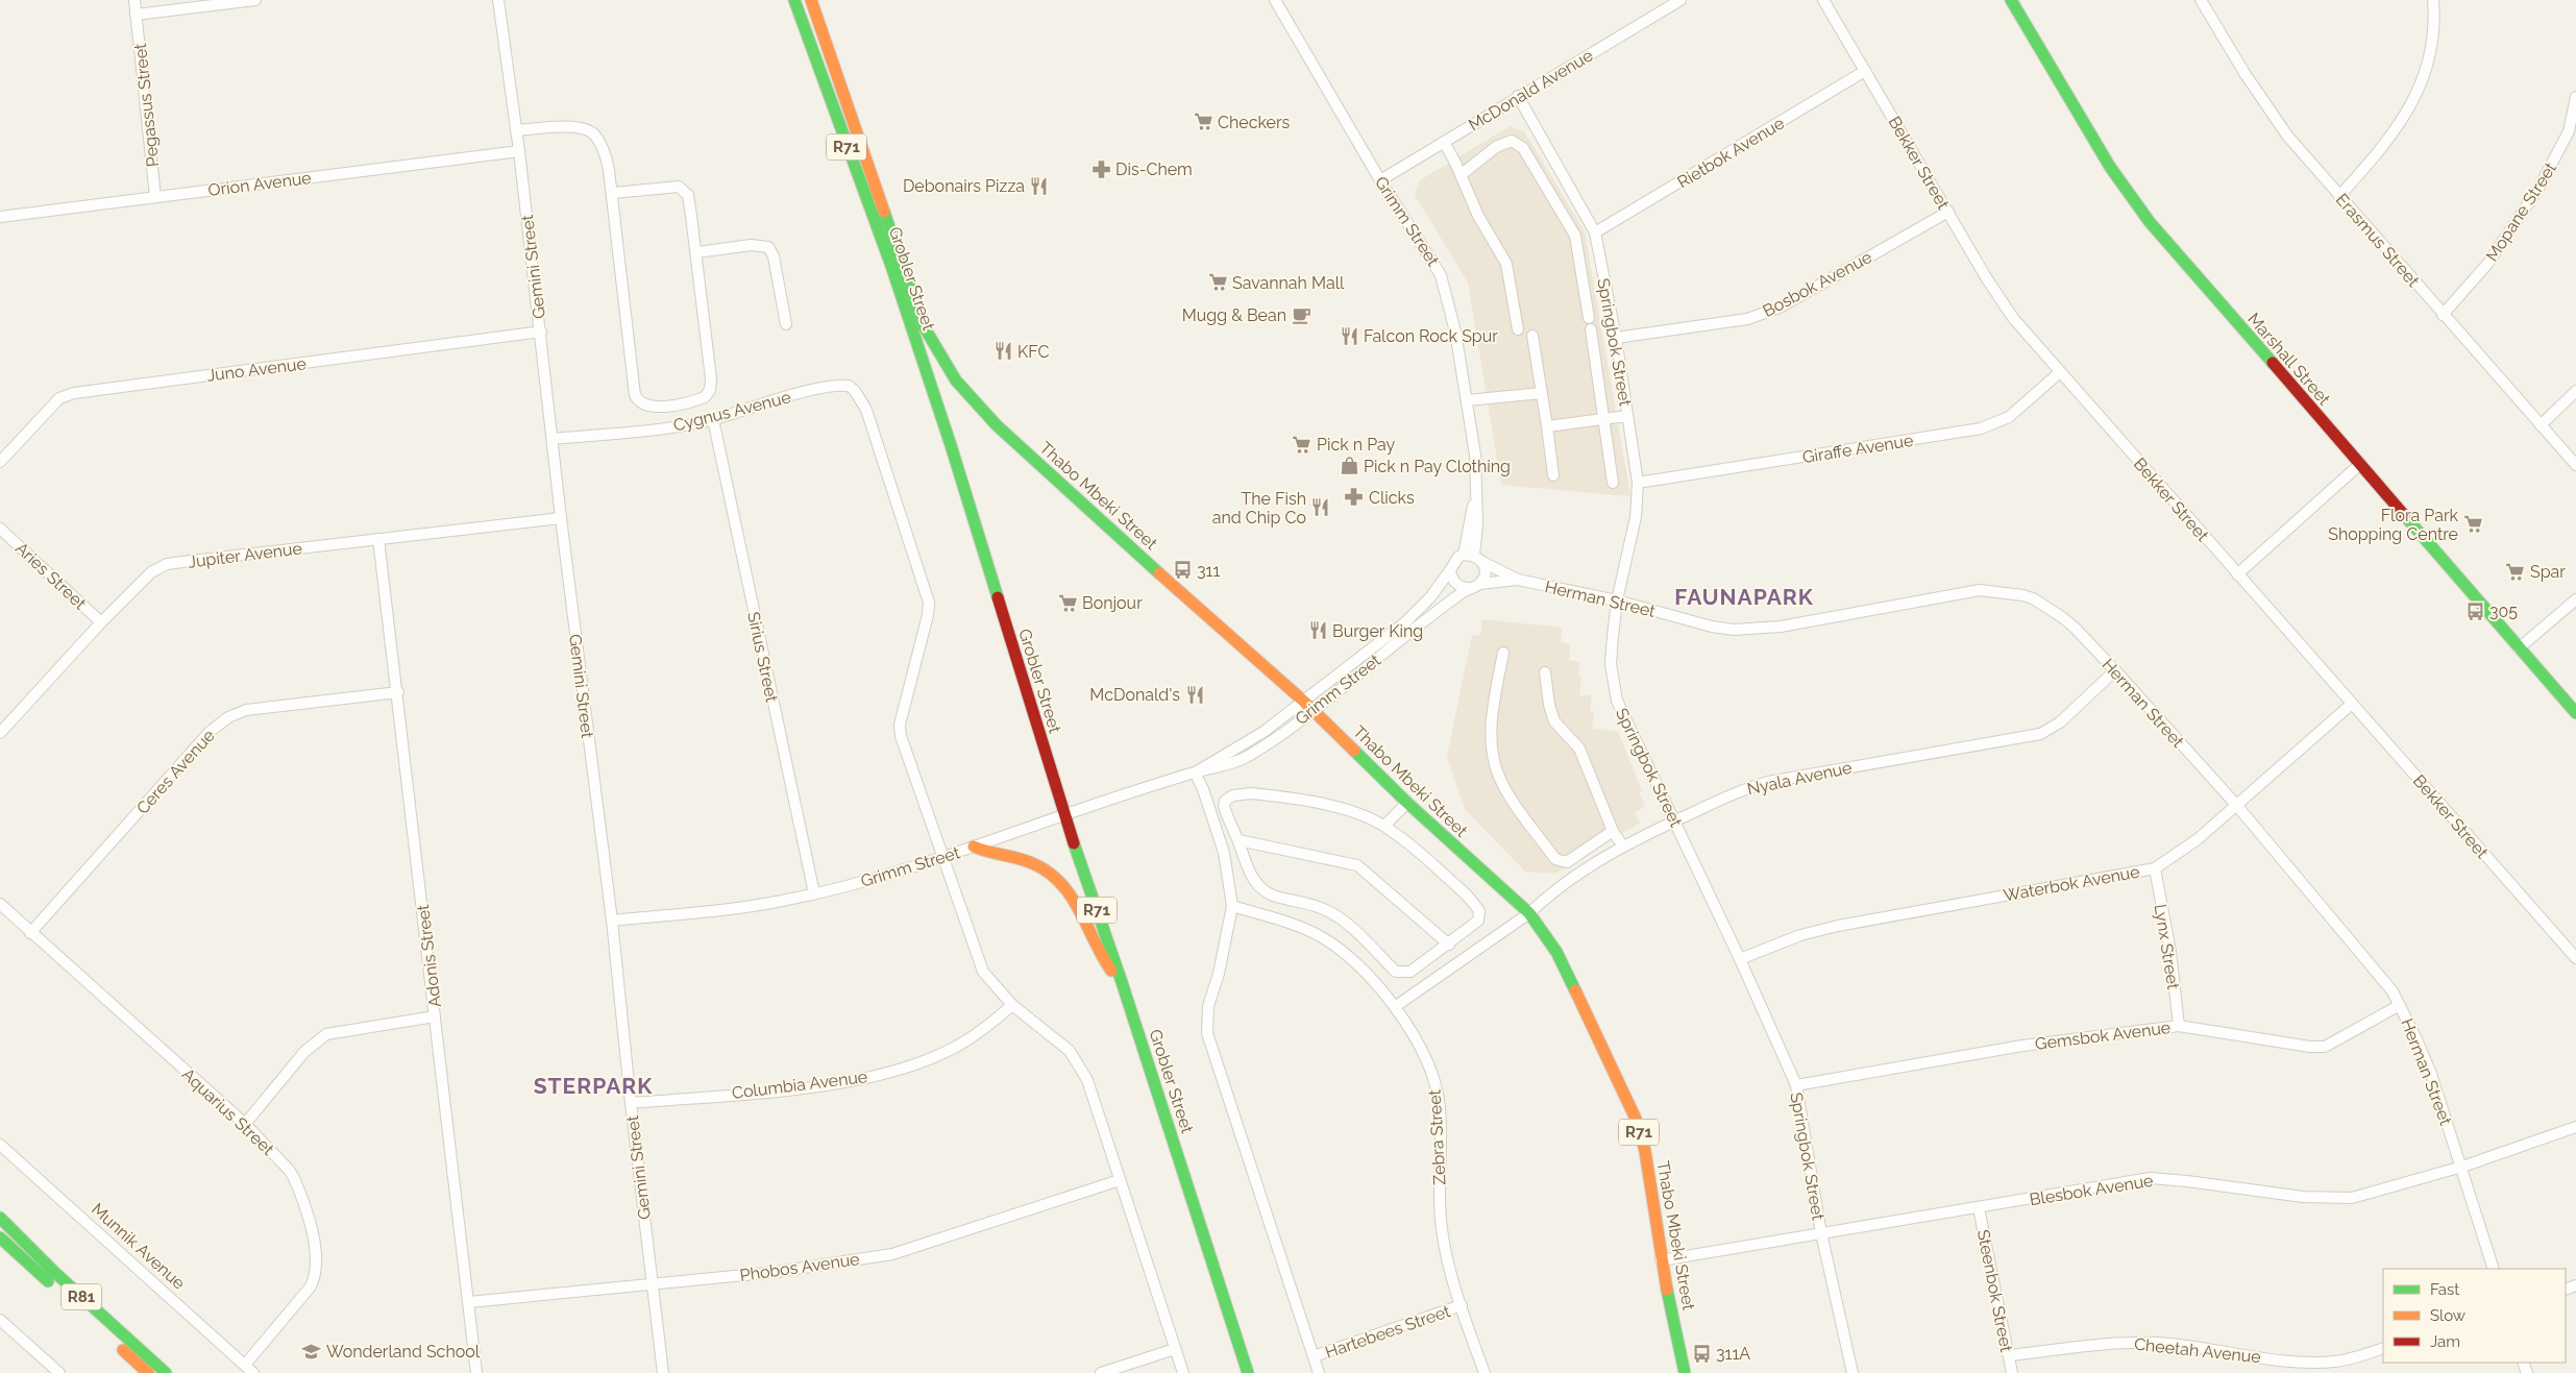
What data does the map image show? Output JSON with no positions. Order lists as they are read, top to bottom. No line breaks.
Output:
{"streets":{"main road":["R71","Grobler Street","Marshall Street","Thabo Mbeki Street","R81"],"street":["McDonald Avenue","Pegassus Street","Rietbok Avenue","Bekker Street","Orion Avenue","Mopane Street","Grimm Street","Erasmus Street","Gemini Street","Bosbok Avenue","Springbok Street","Juno Avenue","Cygnus Avenue","Giraffe Avenue","Jupiter Avenue","Aries Street","Herman Street","Sirius Street","Ceres Avenue","Nyala Avenue","Waterbok Avenue","Lynx Street","Adonis Street","Gemsbok Avenue","Columbia Avenue","Aquarius Street","Zebra Street","Blesbok Avenue","Munnik Avenue","Phobos Avenue","Steenbok Street","Hartebees Street","Cheetah Avenue"]},"crossings":[["McDonald Avenue","Grimm Street"],["McDonald Avenue","Springbok Street"],["Pegassus Street","Orion Avenue"],["Rietbok Avenue","Bekker Street"],["Rietbok Avenue","Springbok Street"],["Bekker Street","Bosbok Avenue"],["Bekker Street","Giraffe Avenue"],["Bekker Street","Waterbok Avenue"],["Orion Avenue","Gemini Street"],["Mopane Street","Erasmus Street"],["Grimm Street","Gemini Street"],["Grimm Street","Grobler Street"],["Grimm Street","Cygnus Avenue"],["Grimm Street","Thabo Mbeki Street"],["Grimm Street","Herman Street"],["Grimm Street","Sirius Street"],["Gemini Street","Juno Avenue"],["Gemini Street","Cygnus Avenue"],["Gemini Street","Jupiter Avenue"],["Gemini Street","Columbia Avenue"],["Gemini Street","Phobos Avenue"],["Grobler Street","Thabo Mbeki Street"],["Bosbok Avenue","Springbok Street"],["Springbok Street","Giraffe Avenue"],["Springbok Street","Herman Street"],["Springbok Street","Nyala Avenue"],["Springbok Street","Waterbok Avenue"],["Springbok Street","Gemsbok Avenue"],["Springbok Street","Blesbok Avenue"],["Cygnus Avenue","Sirius Street"],["Thabo Mbeki Street","Nyala Avenue"],["Thabo Mbeki Street","Blesbok Avenue"],["Jupiter Avenue","Aries Street"],["Jupiter Avenue","Adonis Street"],["Herman Street","Nyala Avenue"],["Herman Street","Waterbok Avenue"],["Herman Street","Gemsbok Avenue"],["Herman Street","Blesbok Avenue"],["Ceres Avenue","Adonis Street"],["Ceres Avenue","Aquarius Street"],["Nyala Avenue","Zebra Street"],["Waterbok Avenue","Lynx Street"],["Lynx Street","Gemsbok Avenue"],["Adonis Street","Phobos Avenue"],["Aquarius Street","Munnik Avenue"],["Zebra Street","Hartebees Street"],["Blesbok Avenue","Steenbok Street"],["Steenbok Street","Cheetah Avenue"]],"districts":["FAUNAPARK","STERPARK"],"places":{"supermarket":["Checkers","Savannah Mall","Pick n Pay","Flora Park Shopping Centre","Spar","Bonjour"],"pharmacy":["Dis-Chem","Clicks"],"restaurant":["Debonairs Pizza","Falcon Rock Spur","KFC","The Fish and Chip Co","Burger King","McDonald's"],"cafe":["Mugg & Bean"],"shop":["Pick n Pay Clothing"],"bus stop":["311","305","311A"],"school or university":["Wonderland School"]},"legend":["Fast","Slow","Jam"]}
